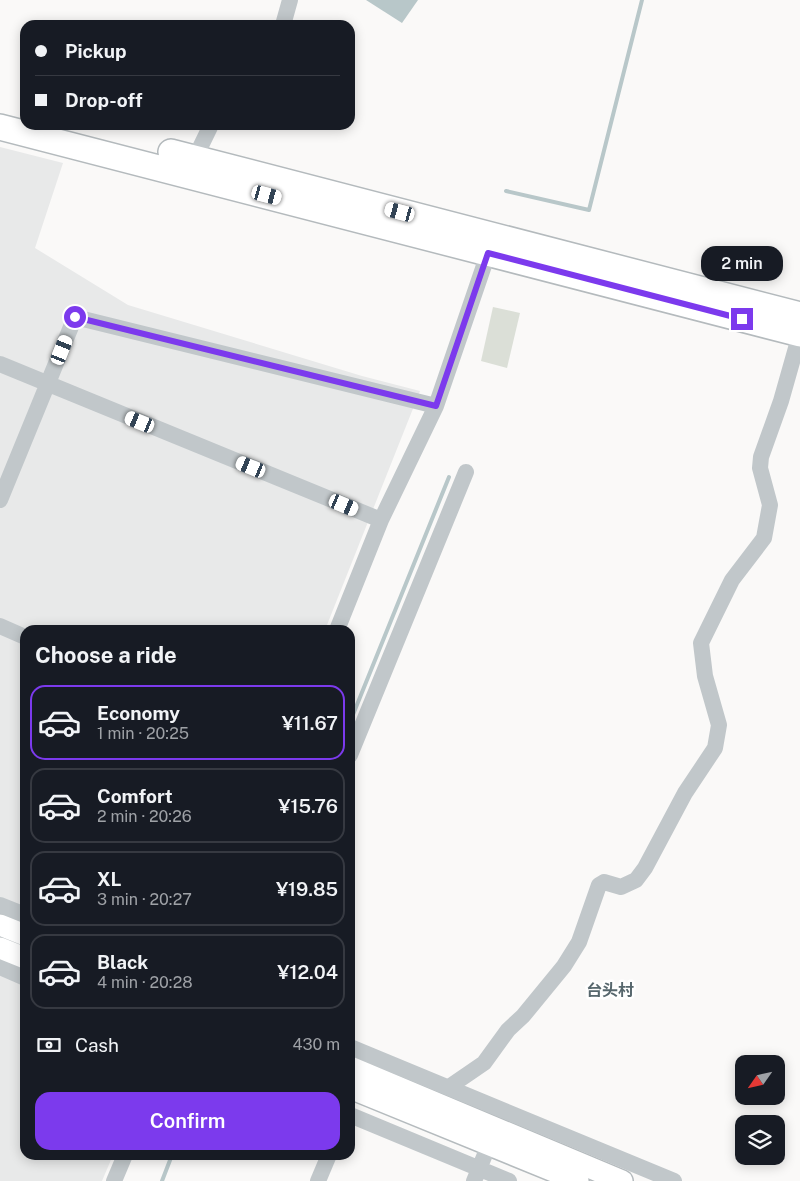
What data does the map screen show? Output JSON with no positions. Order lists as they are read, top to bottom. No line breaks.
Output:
{"districts":["台头村"],"north":"bottom left","page":{"banner":["Pickup","Drop-off"],"bubble":"2 min","heading":"Choose a ride","list":[{"name":"Economy","note":"1 min · 20:25","value":"¥11.67"},{"name":"Comfort","note":"2 min · 20:26","value":"¥15.76"},{"name":"XL","note":"3 min · 20:27","value":"¥19.85"},{"name":"Black","note":"4 min · 20:28","value":"¥12.04"}],"pay":["Cash","430 m"],"buttons":"Confirm"}}
